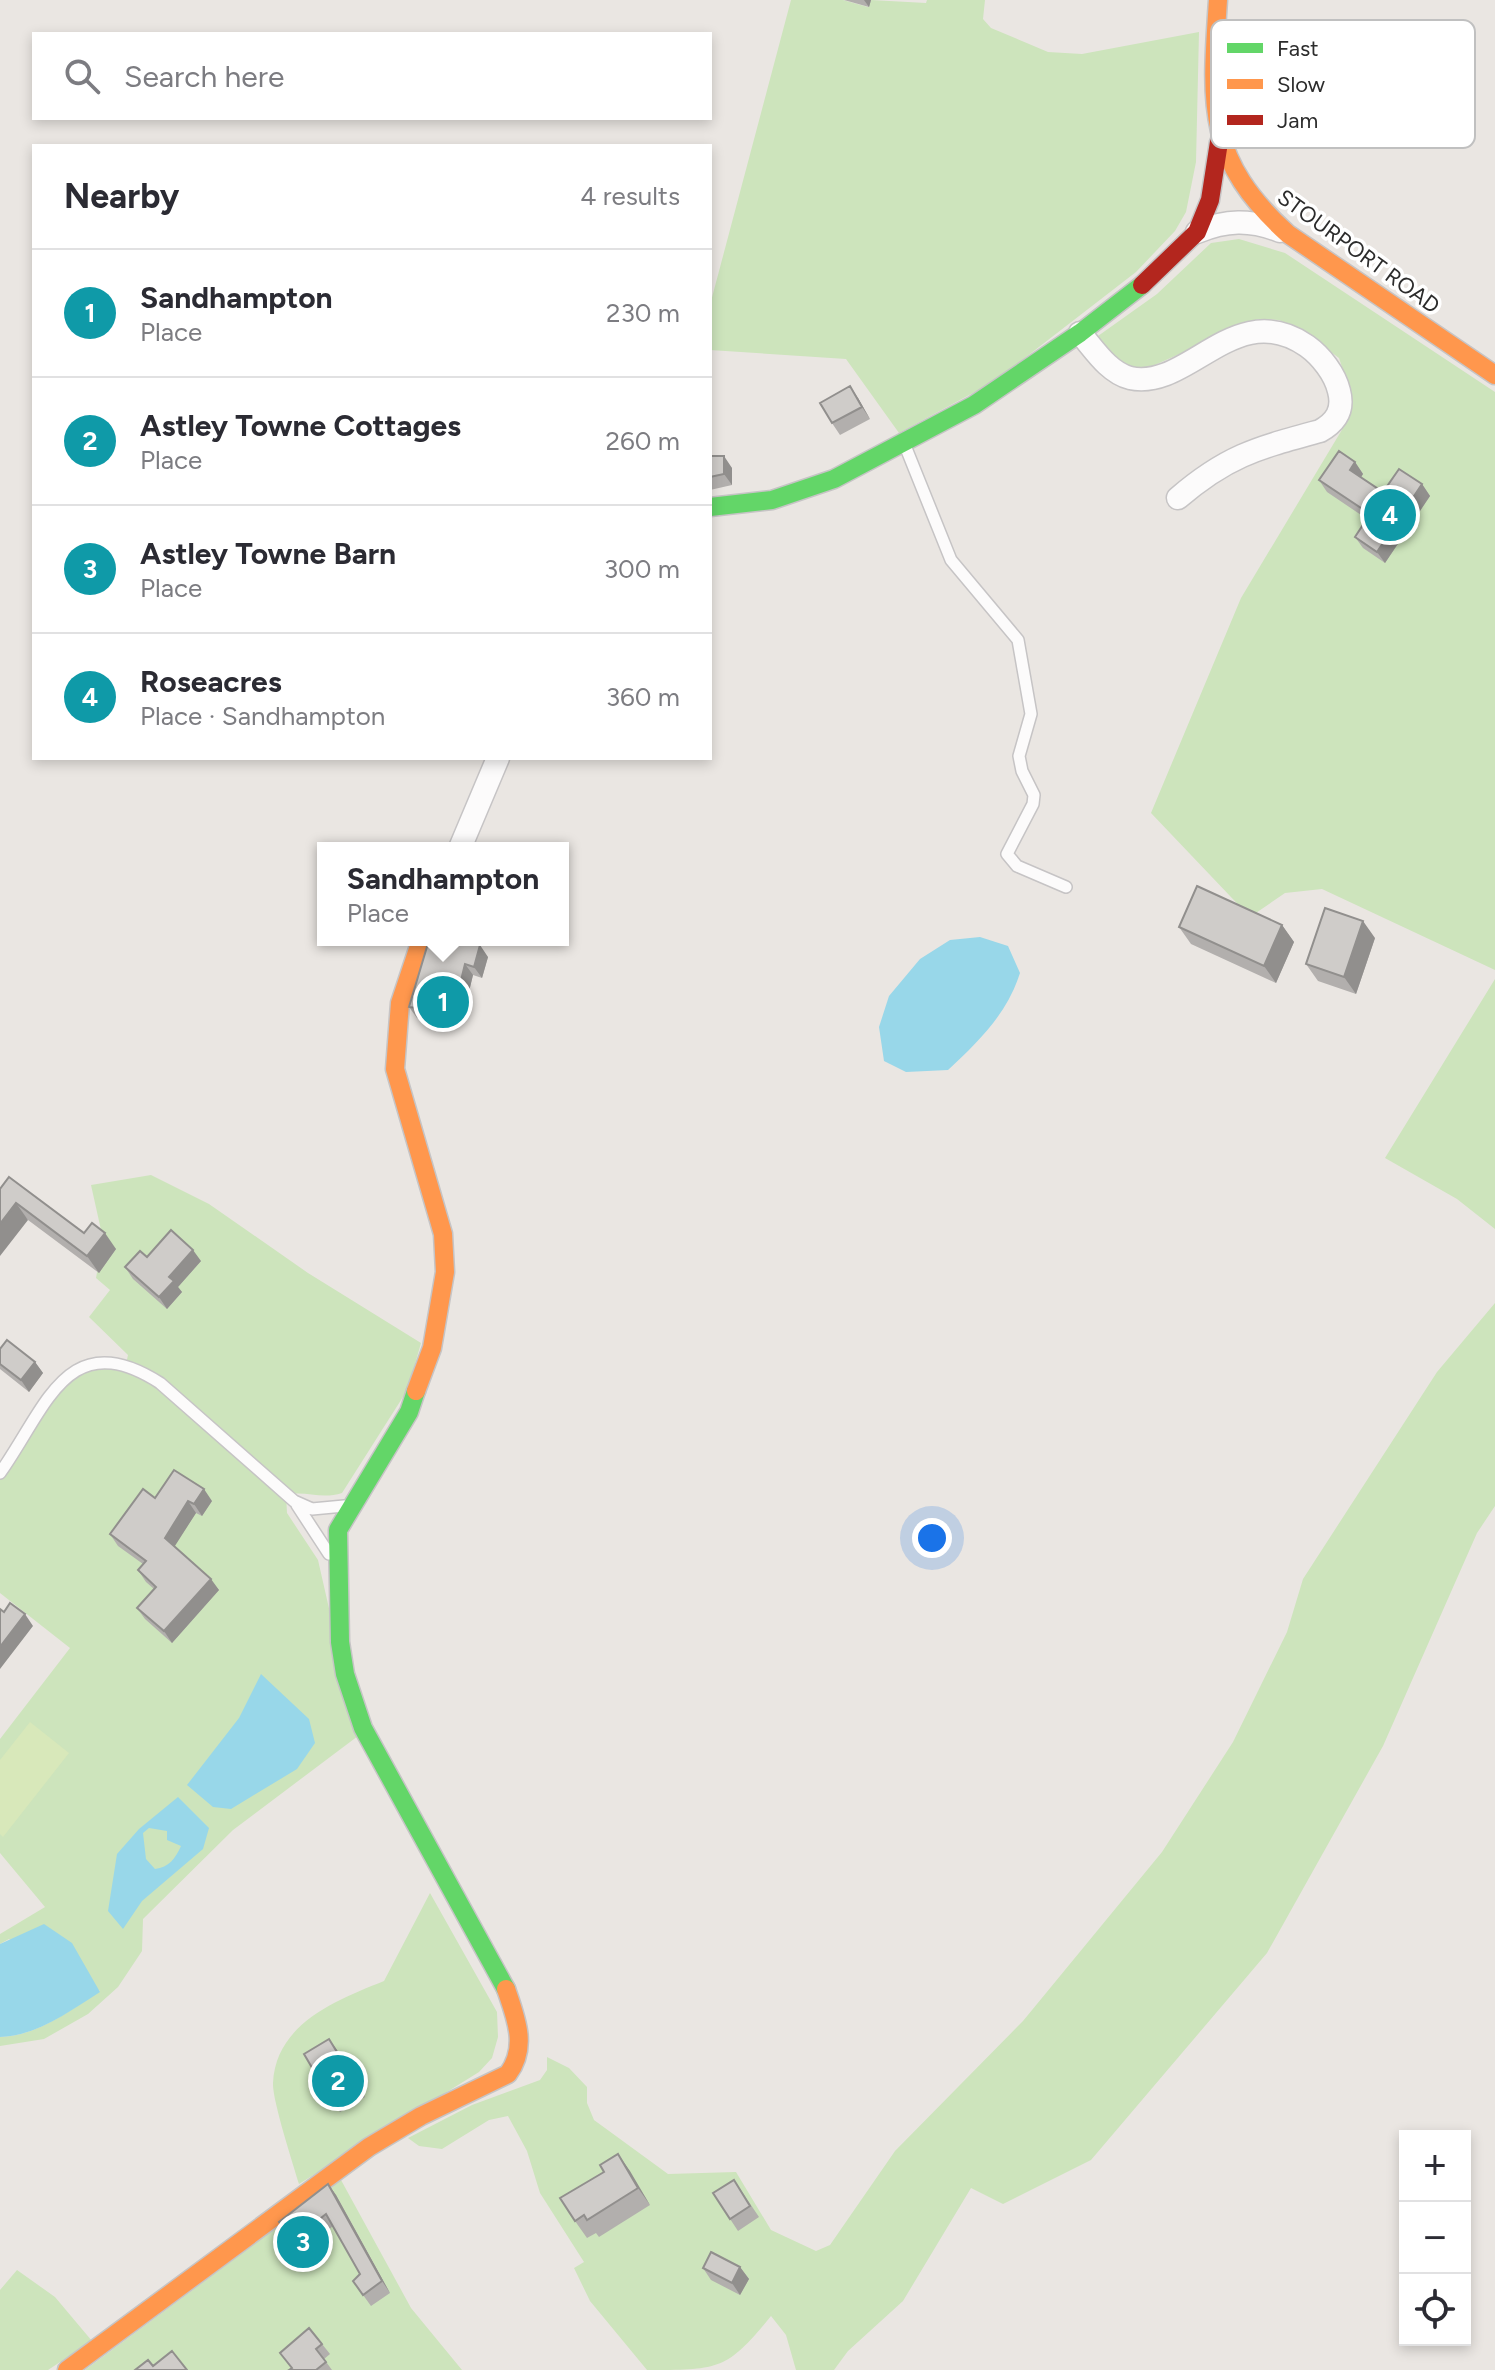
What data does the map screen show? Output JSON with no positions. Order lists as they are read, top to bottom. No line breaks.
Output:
{"streets":{"street":["STOURPORT ROAD"]},"legend":["Fast","Slow","Jam"],"page":{"search":"Search here","heading":["Nearby","4 results"],"list":[{"mark":"1","name":"Sandhampton","note":"Place","value":"230 m"},{"mark":"2","name":"Astley Towne Cottages","note":"Place","value":"260 m"},{"mark":"3","name":"Astley Towne Barn","note":"Place","value":"300 m"},{"mark":"4","name":"Roseacres","note":"Place · Sandhampton","value":"360 m"}],"pins":["4","1","2","3"],"popup":["Sandhampton","Place"],"map_buttons":["+","−"]}}
